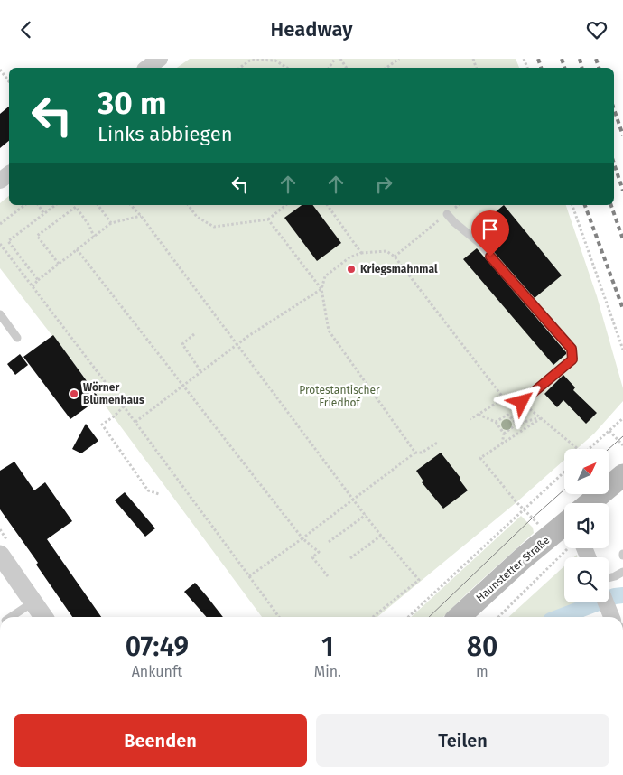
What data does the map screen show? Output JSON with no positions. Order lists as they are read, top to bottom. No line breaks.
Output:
{"streets":{"main road":["Haunstetter Straße"]},"parks":["Protestantischer Friedhof"],"places":["Kriegsmahnmal","Wörner Blumenhaus"],"north":"top right","page":{"header":"Headway","turn":["30 m","Links abbiegen"],"eta":["07:49","Ankunft","1","Min.","80","m"],"buttons":["Beenden","Teilen"]}}
